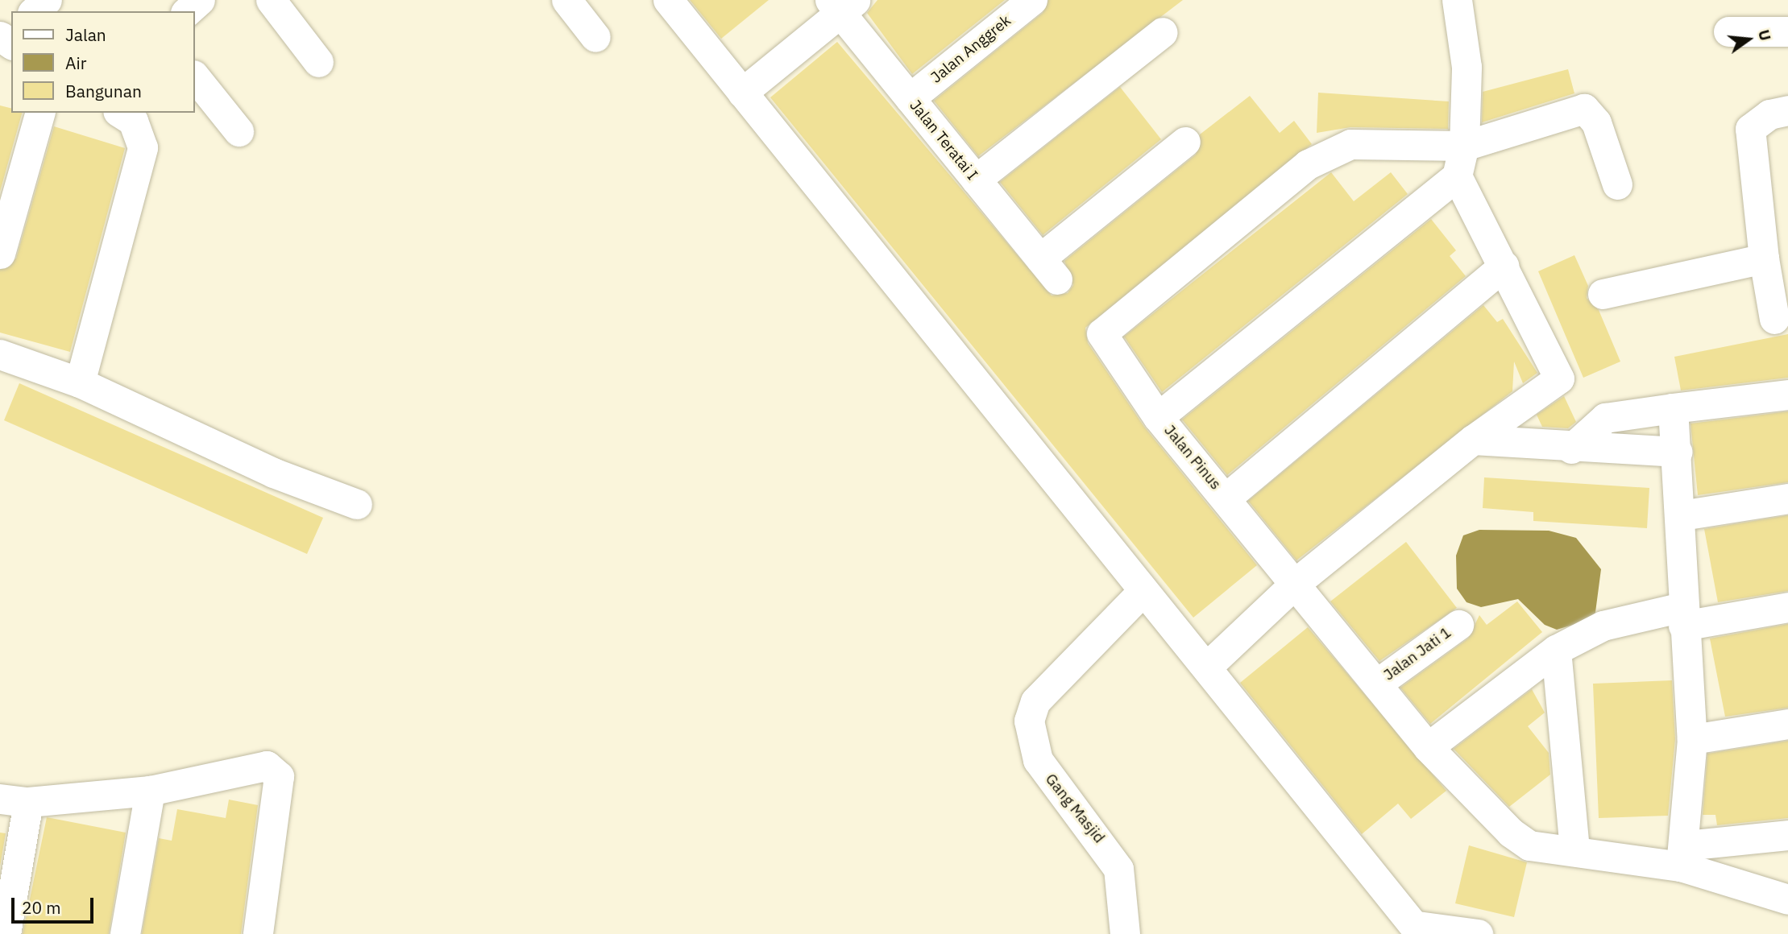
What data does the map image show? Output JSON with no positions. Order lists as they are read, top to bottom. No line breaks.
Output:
{"streets":{"street":["Jalan Anggrek","Jalan Teratai I","Jalan Pinus","Jalan Jati 1","Gang Masjid"]},"crossings":[["Jalan Anggrek","Jalan Teratai I"],["Jalan Pinus","Jalan Jati 1"]],"legend":["Jalan","Air","Bangunan"],"scale_bar":"20 m","north":"right"}
